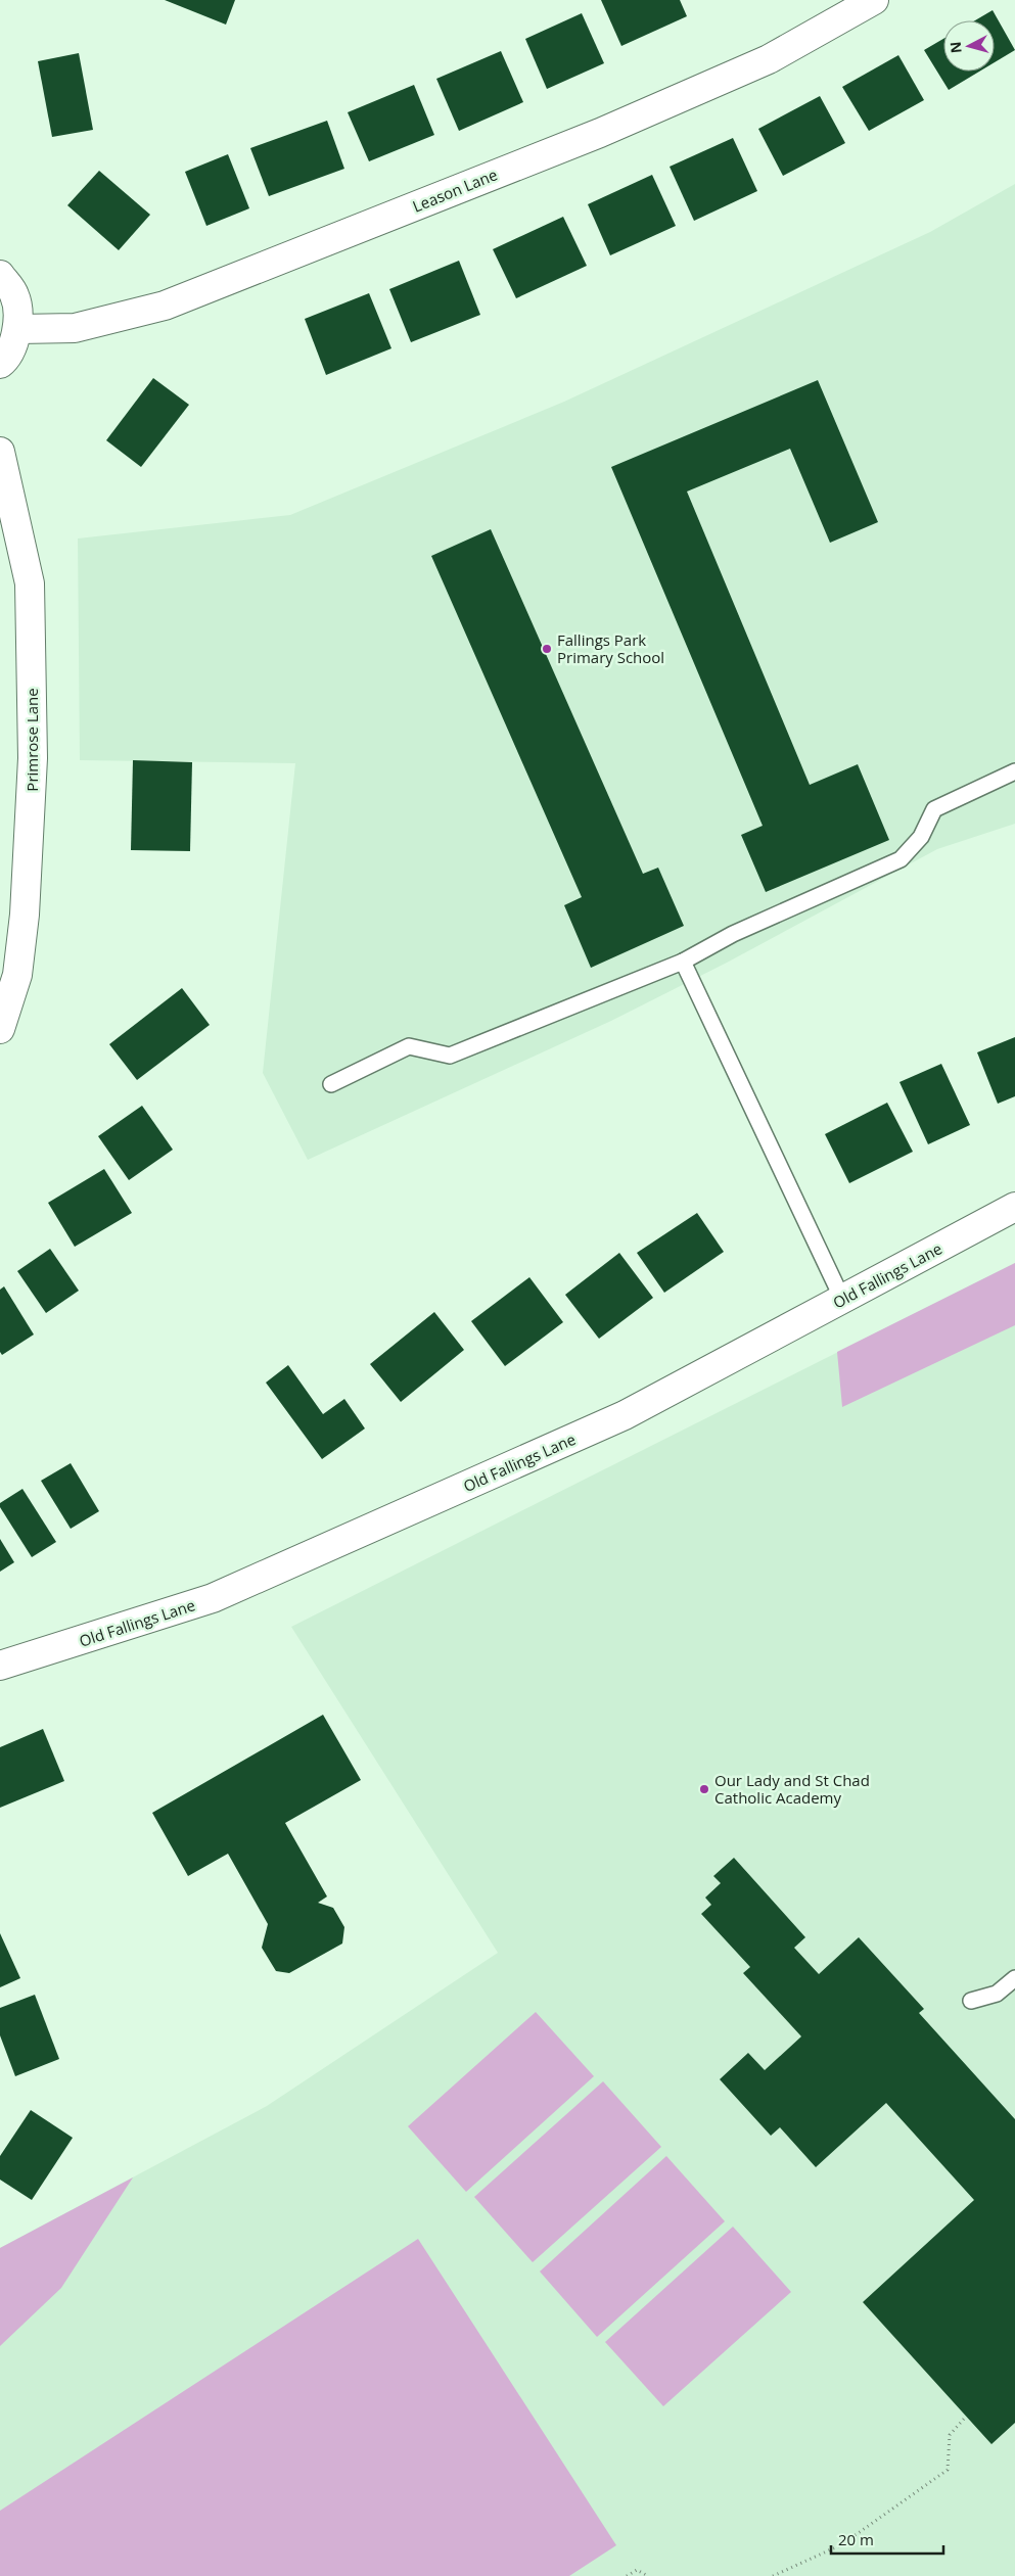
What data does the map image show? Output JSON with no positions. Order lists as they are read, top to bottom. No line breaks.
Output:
{"streets":{"street":["Leason Lane","Primrose Lane","Old Fallings Lane"]},"places":["Fallings Park Primary School","Our Lady and St Chad Catholic Academy"],"scale_bar":"20 m","north":"left"}
